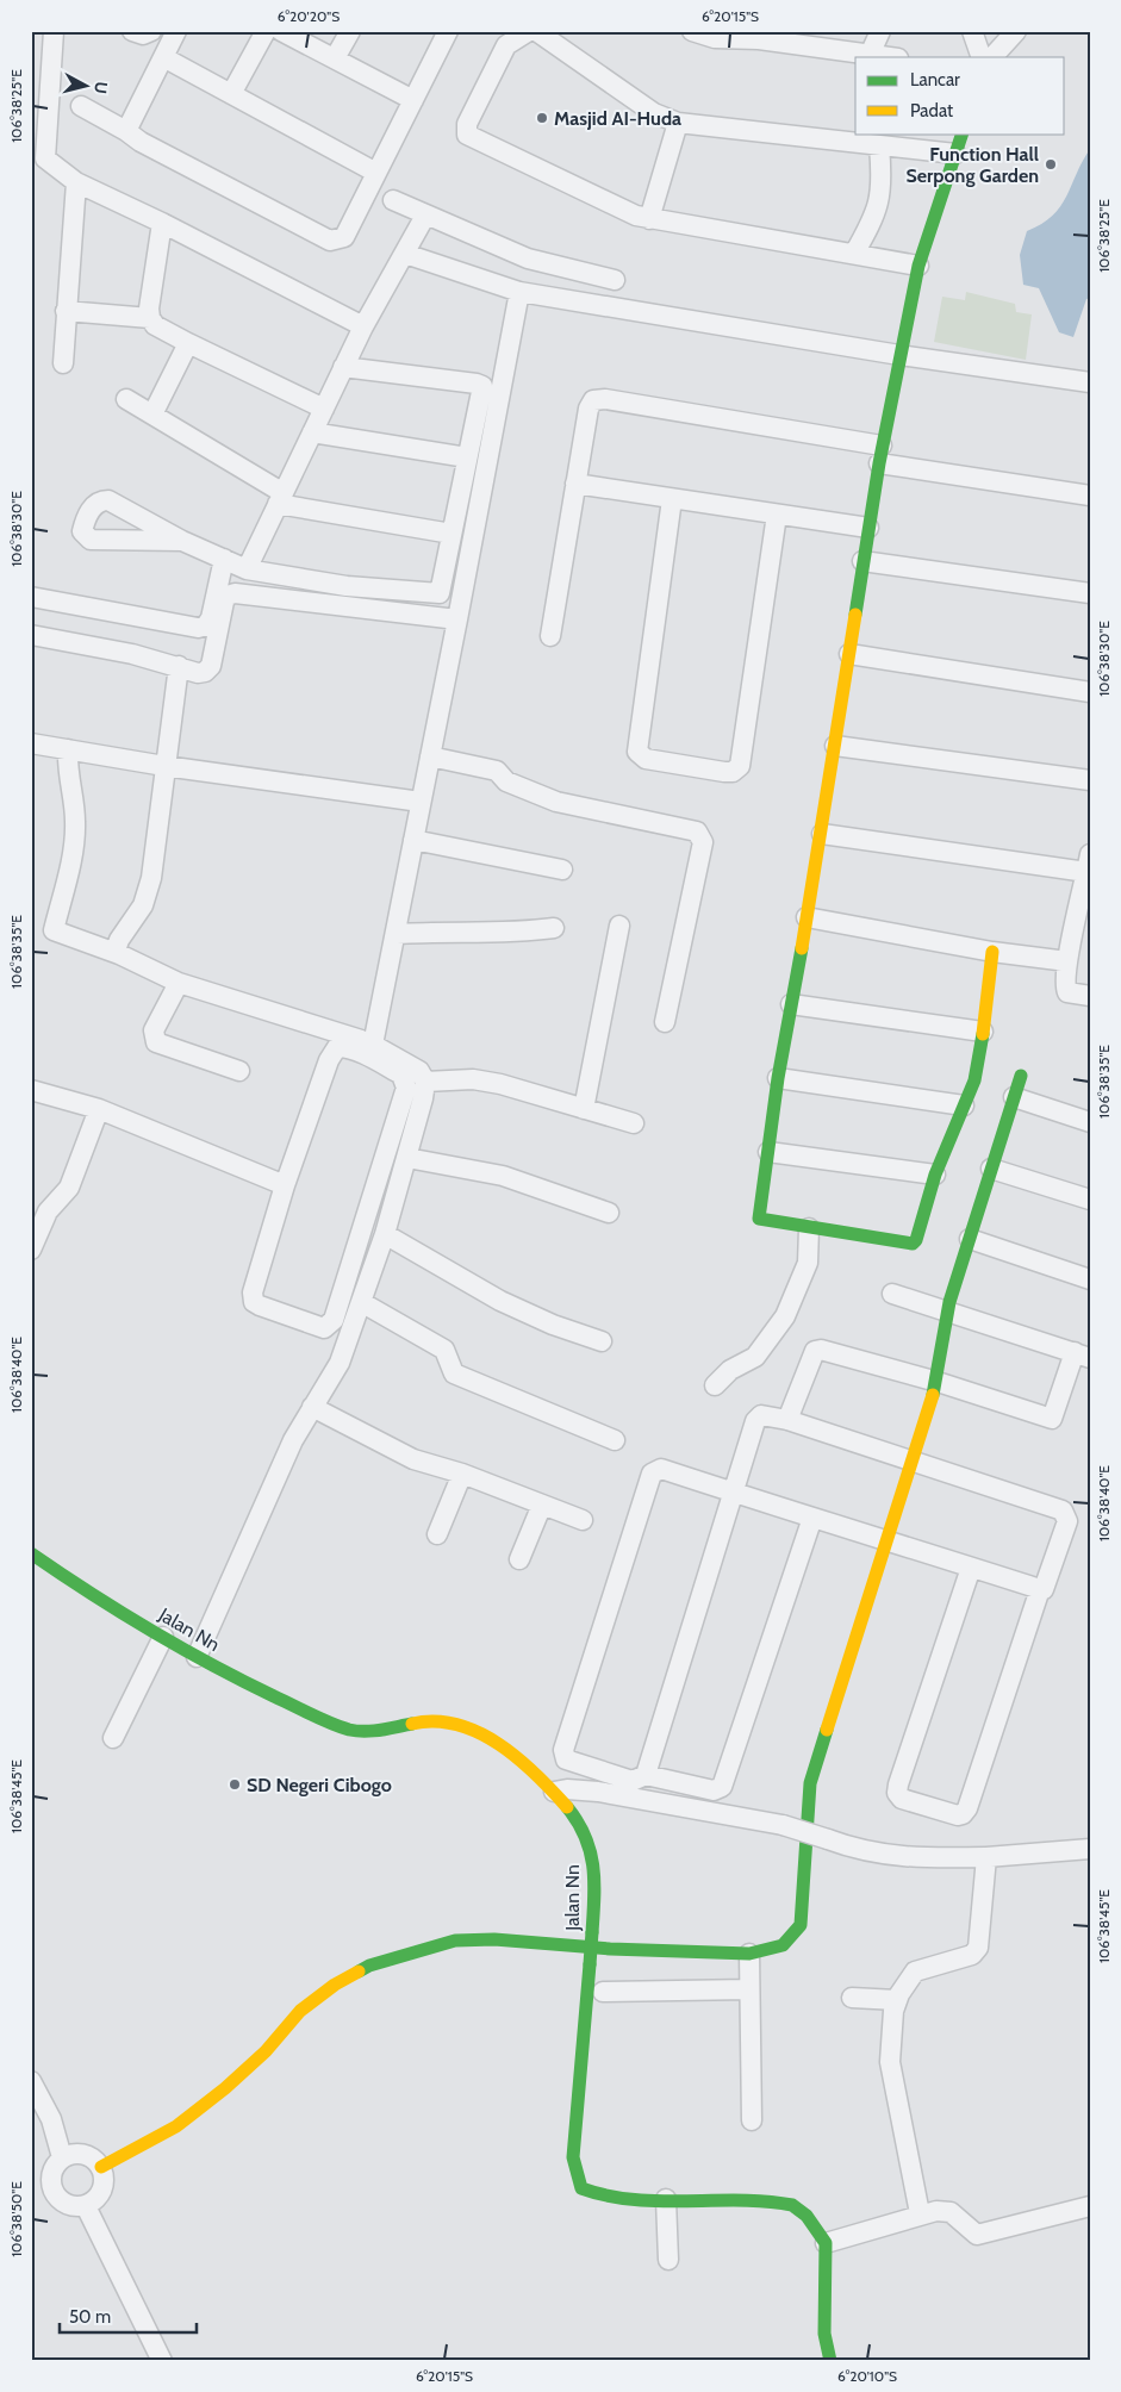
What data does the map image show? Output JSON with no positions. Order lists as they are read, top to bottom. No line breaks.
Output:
{"streets":{"street":["Jalan Nn"]},"places":["Masjid AI-Huda","Function Hall Serpong Garden","SD Negeri Cibogo"],"legend":["Lancar","Padat"],"scale_bar":"50 m","north":"right","coordinates":["6°20'20\"S","6°20'15\"S","106°38'25\"E","106°38'30\"E","106°38'35\"E","106°38'40\"E","106°38'45\"E","106°38'50\"E","6°20'10\"S"]}
